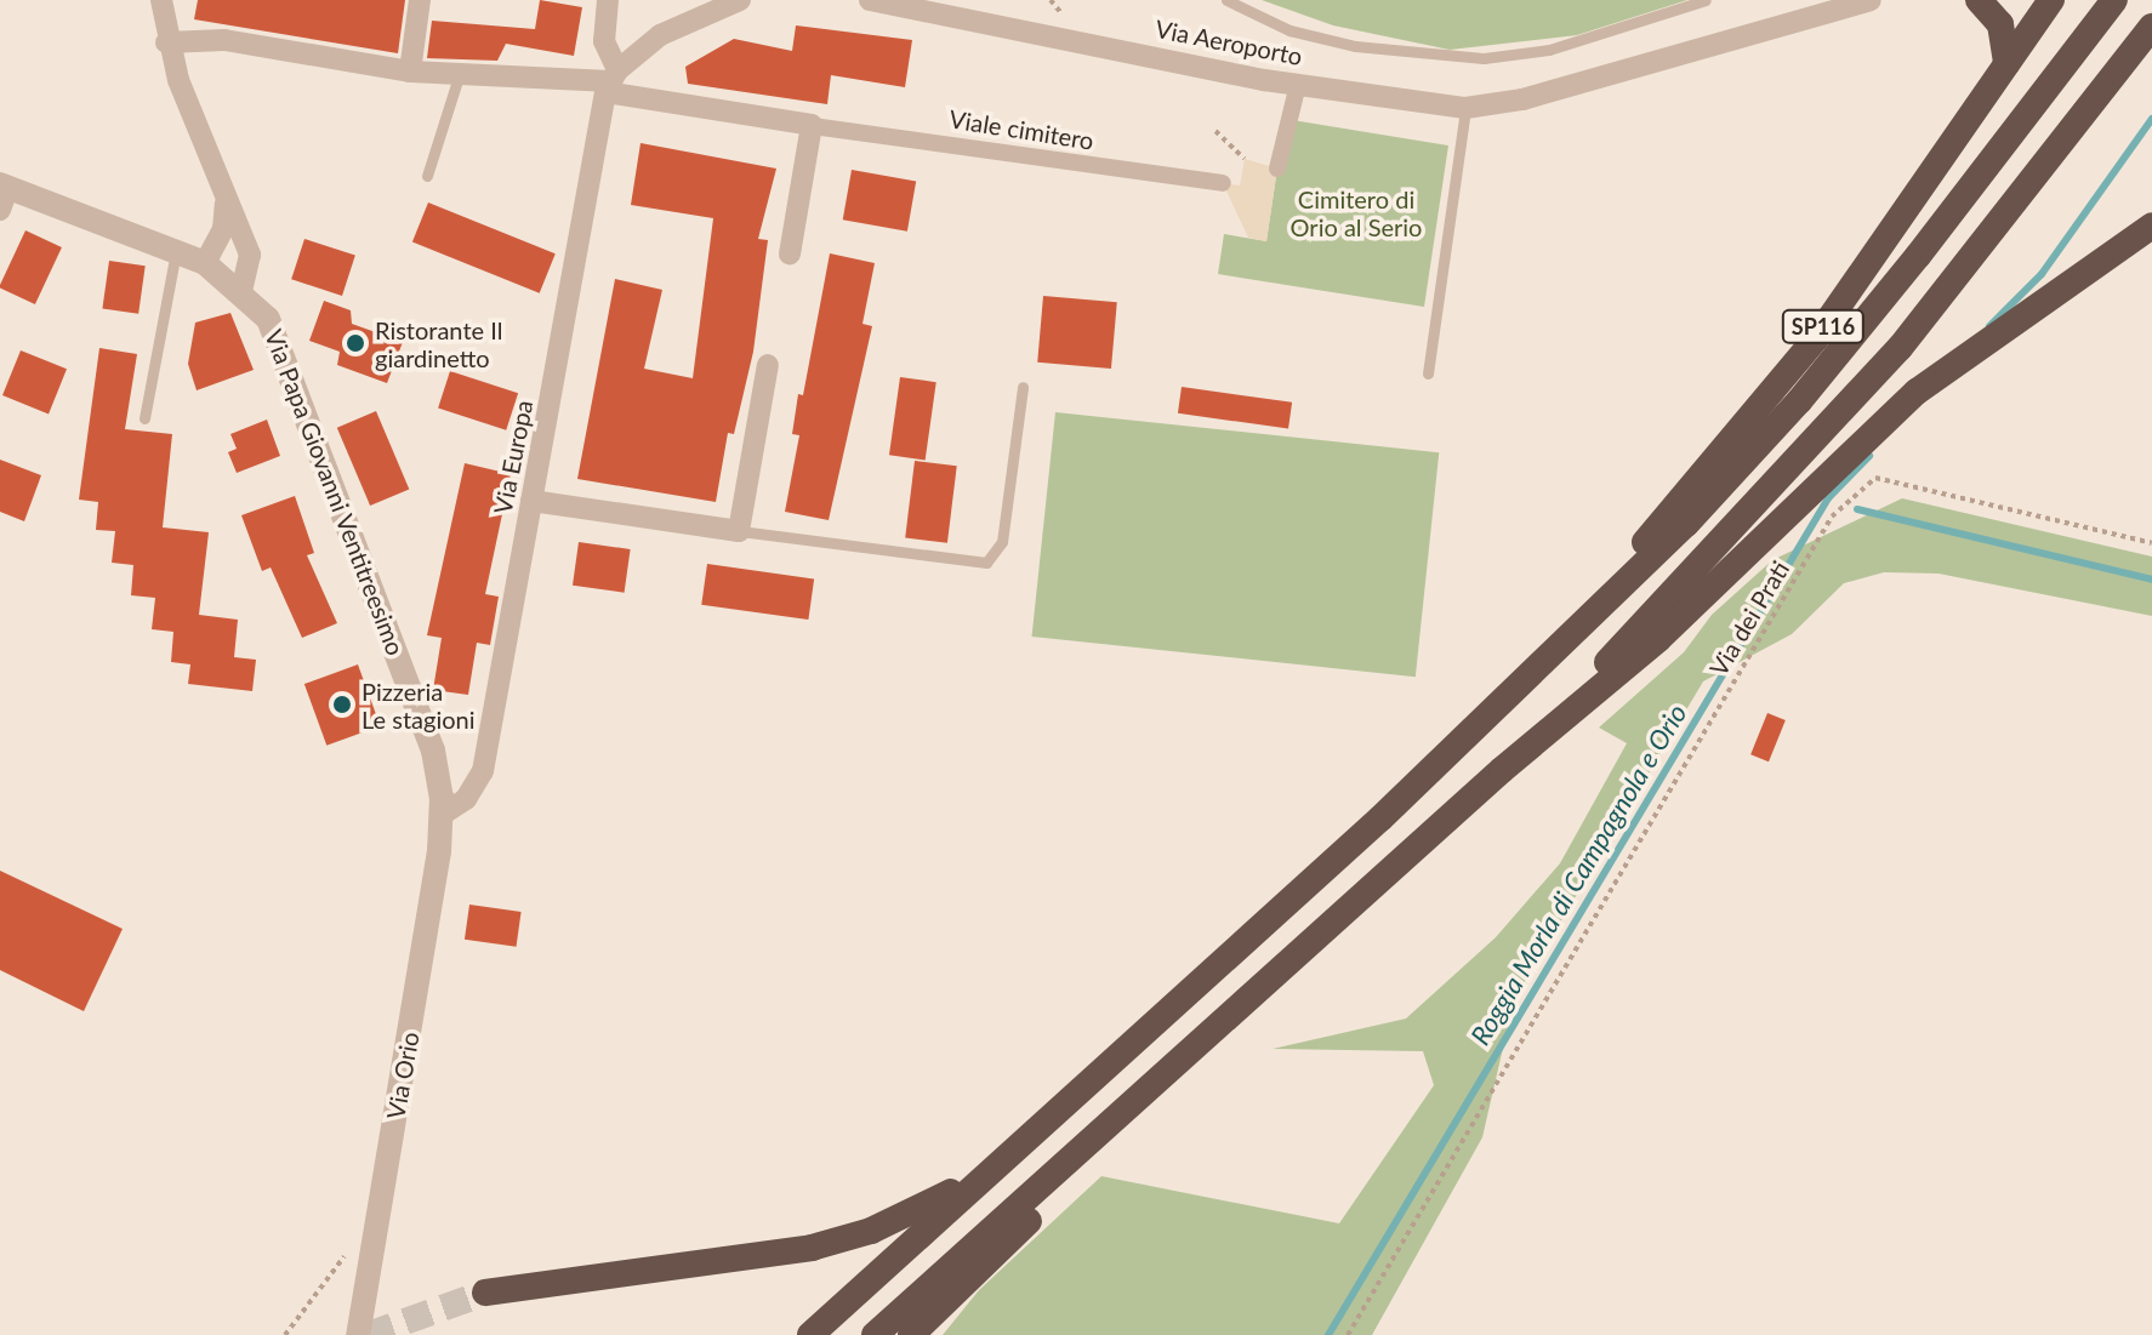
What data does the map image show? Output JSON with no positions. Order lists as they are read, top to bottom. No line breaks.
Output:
{"streets":{"highway":["SP116"],"street":["Via Aeroporto","Viale cimitero","Via Europa","Via Papa Giovanni Ventitreesimo","Via Orio"],"path":["Via dei Prati"]},"crossings":[["Via Europa","Via Papa Giovanni Ventitreesimo"],["Via Europa","Via Orio"],["Via Papa Giovanni Ventitreesimo","Via Orio"]],"water":["Roggia Morla di Campagnola e Orio"],"parks":["Cimitero di Orio al Serio"],"places":["Ristorante Il giardinetto","Pizzeria Le stagioni"]}
